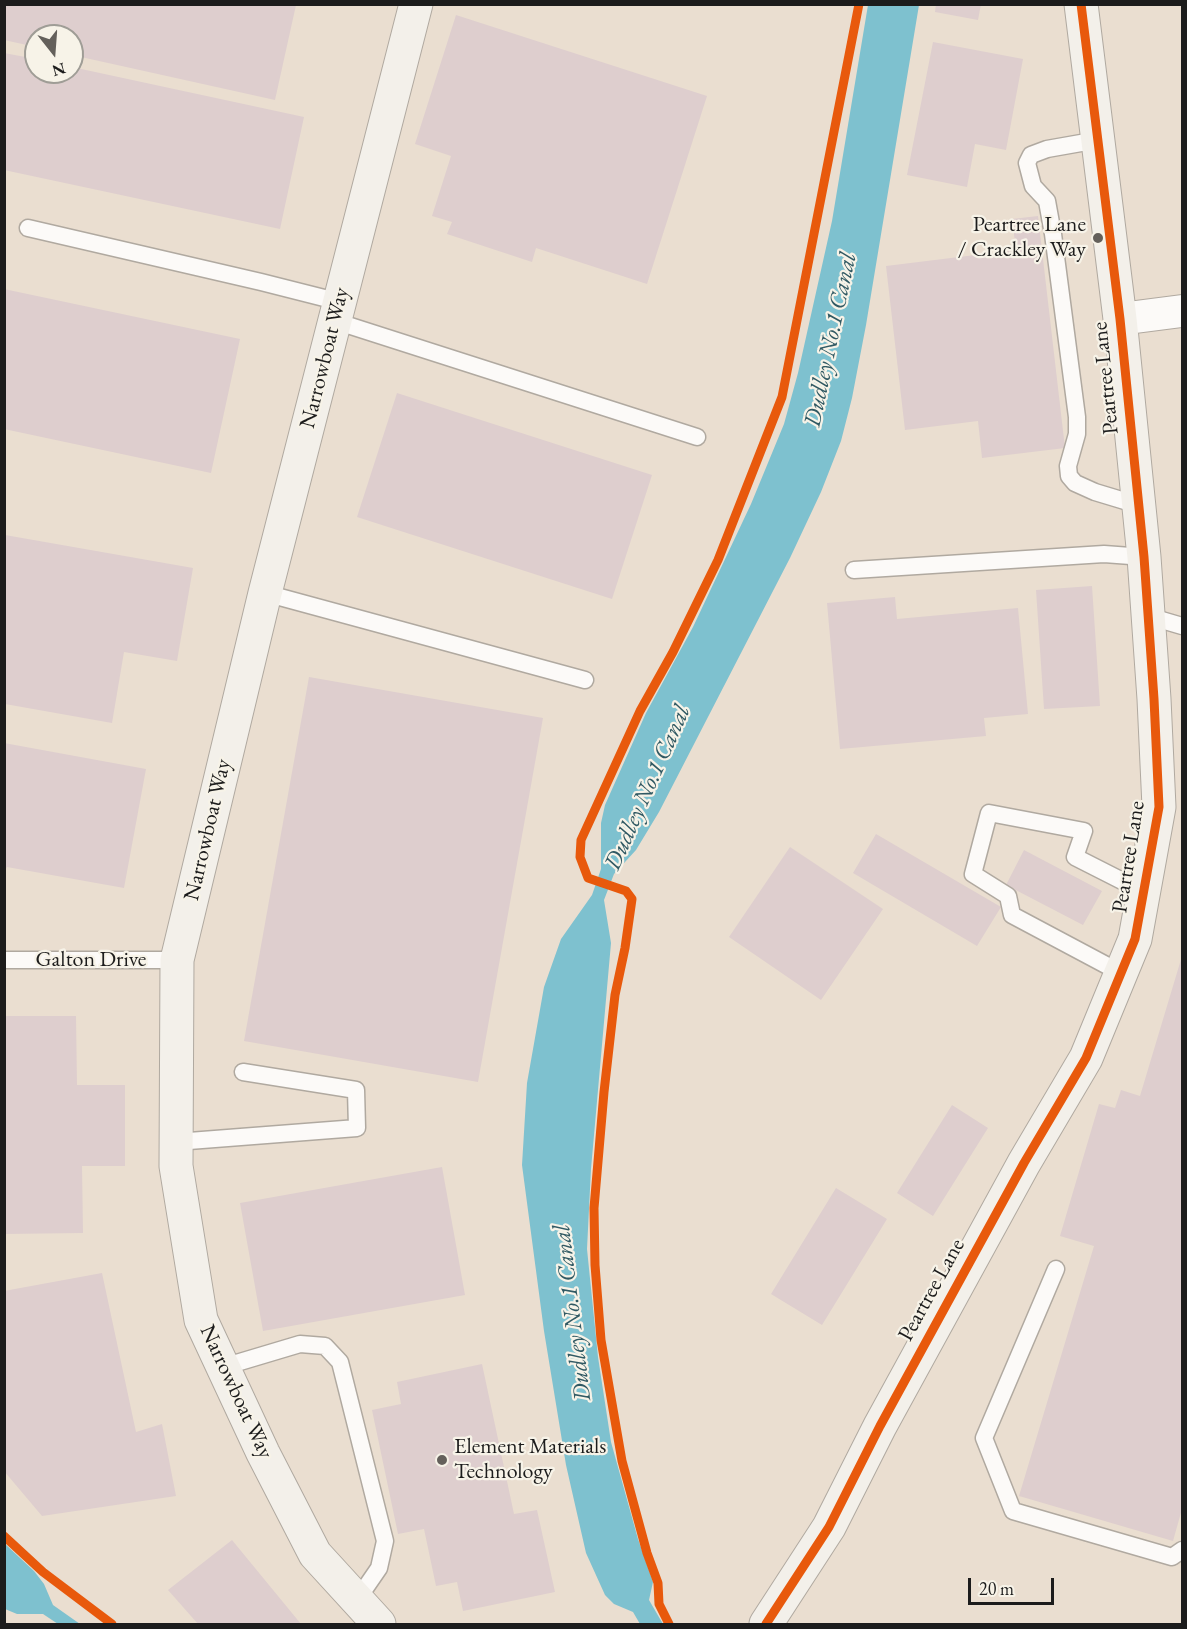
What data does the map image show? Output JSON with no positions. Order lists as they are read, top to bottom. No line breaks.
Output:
{"streets":{"street":["Narrowboat Way","Peartree Lane"],"lane":["Galton Drive"]},"crossings":[["Narrowboat Way","Galton Drive"]],"water":["Dudley No.1 Canal"],"places":["Peartree Lane / Crackley Way","Element Materials Technology"],"scale_bar":"20 m","north":"bottom"}
